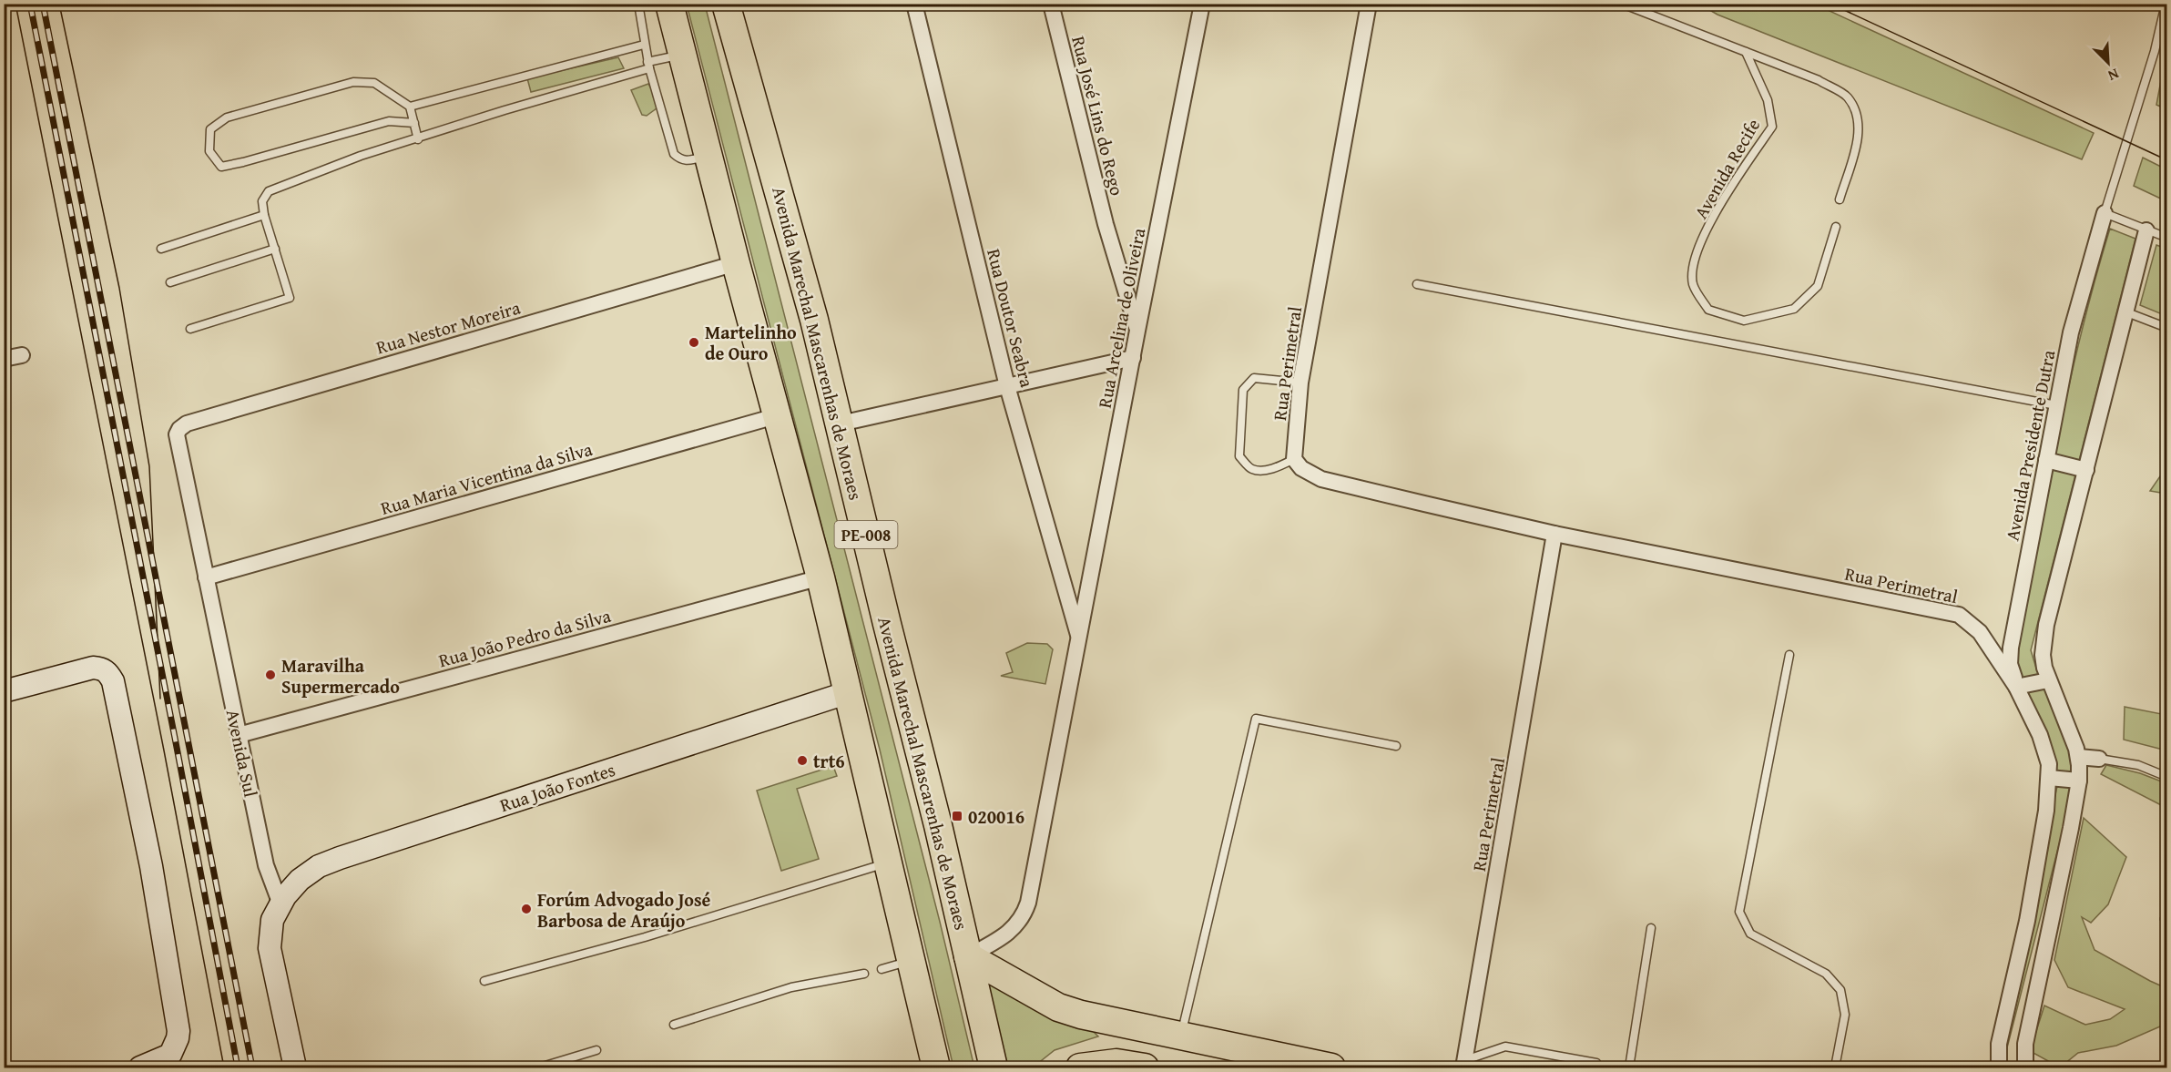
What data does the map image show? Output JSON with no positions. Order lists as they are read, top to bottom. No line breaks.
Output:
{"streets":{"highway":["Avenida Marechal Mascarenhas de Moraes","PE-008"],"street":["Rua José Lins do Rego","Rua Doutor Seabra","Rua Arcelina de Oliveira","Rua Nestor Moreira","Rua Perimetral","Avenida Presidente Dutra","Rua Maria Vicentina da Silva","Rua João Pedro da Silva","Avenida Sul","Rua João Fontes"],"lane":["Avenida Recife"]},"crossings":[["Rua José Lins do Rego","Rua Arcelina de Oliveira"],["Rua Doutor Seabra","Rua Arcelina de Oliveira"],["Rua Arcelina de Oliveira","Avenida Marechal Mascarenhas de Moraes"],["Rua Nestor Moreira","PE-008"],["Rua Nestor Moreira","Avenida Sul"],["Rua Perimetral","Avenida Presidente Dutra"],["Rua Maria Vicentina da Silva","PE-008"],["Rua Maria Vicentina da Silva","Avenida Sul"],["PE-008","Rua João Pedro da Silva"],["PE-008","Rua João Fontes"],["Rua João Pedro da Silva","Avenida Sul"],["Avenida Sul","Rua João Fontes"]],"places":{"other":["Martelinho de Ouro","Maravilha Supermercado","trt6","Forúm Advogado José Barbosa de Araújo"],"transit":["020016"]},"north":"bottom right"}
